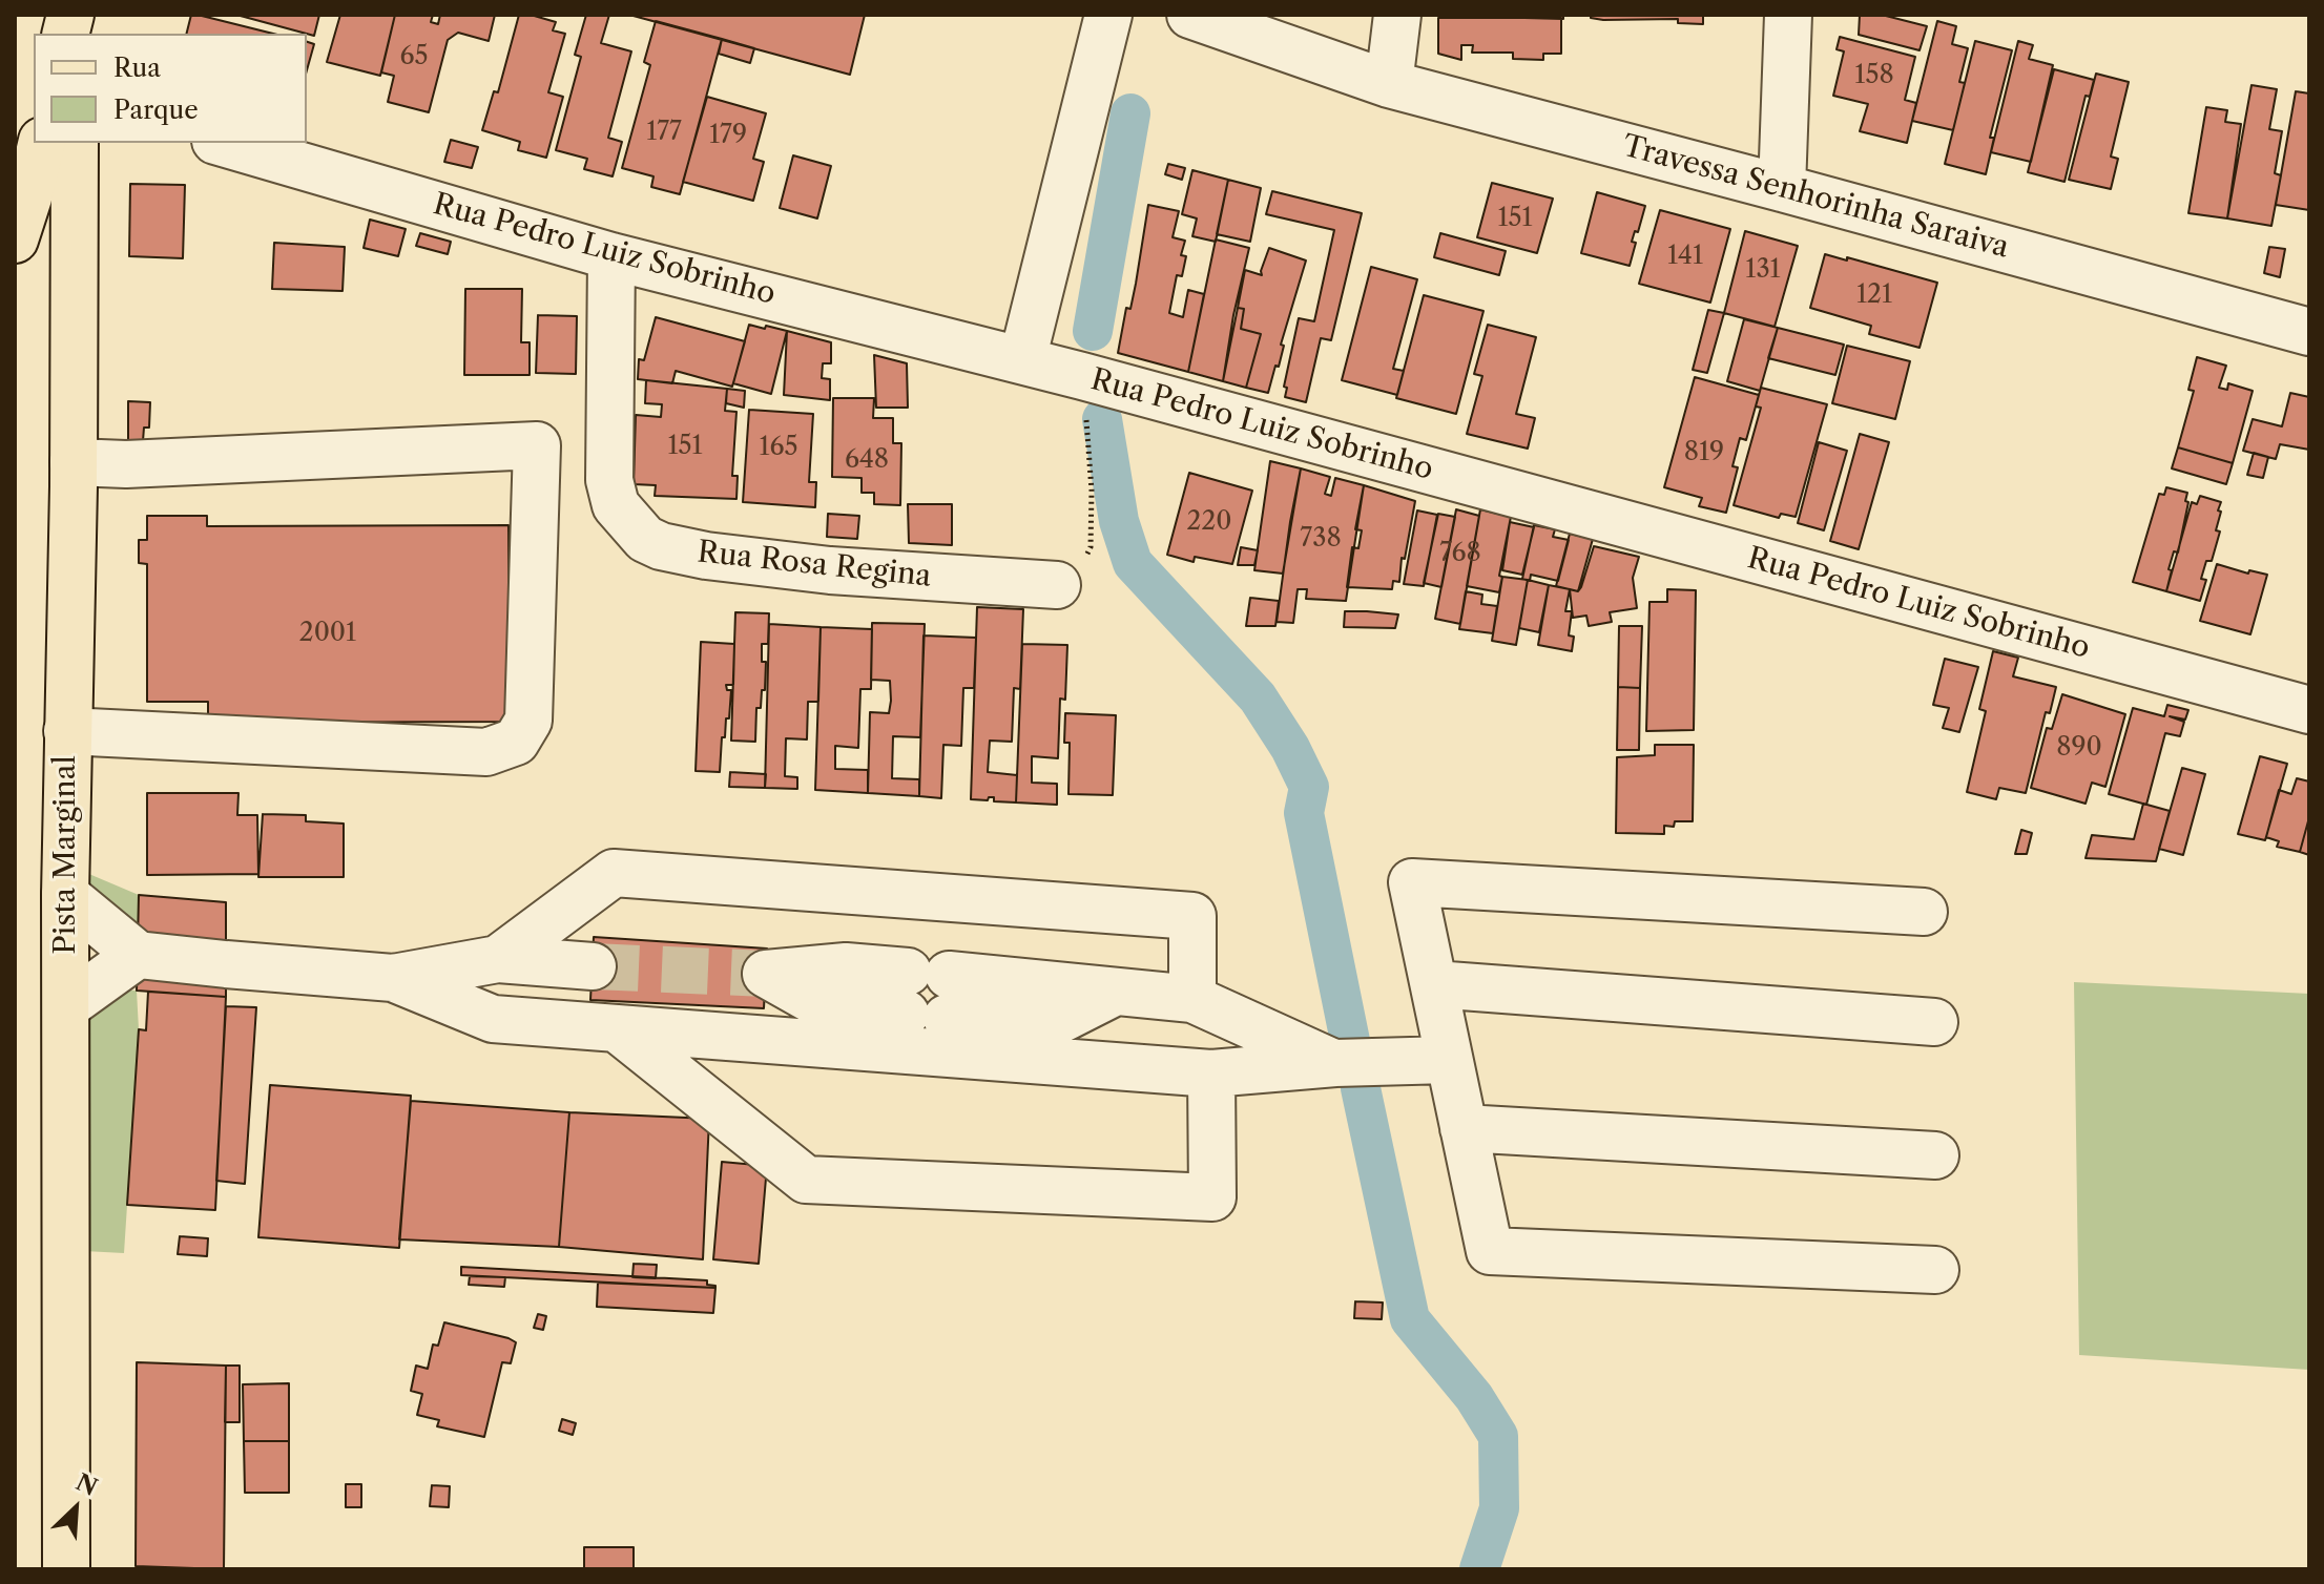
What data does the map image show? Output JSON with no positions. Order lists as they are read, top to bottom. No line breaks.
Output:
{"streets":{"main road":["Pista Marginal"],"street":["Travessa Senhorinha Saraiva","Rua Pedro Luiz Sobrinho","Rua Rosa Regina"]},"crossings":[["Rua Pedro Luiz Sobrinho","Rua Rosa Regina"]],"house_numbers":["65","158","177","179","151","141","131","121","151","165","819","648","220","738","768","2001","890"],"legend":["Rua","Parque"],"north":"top right"}
